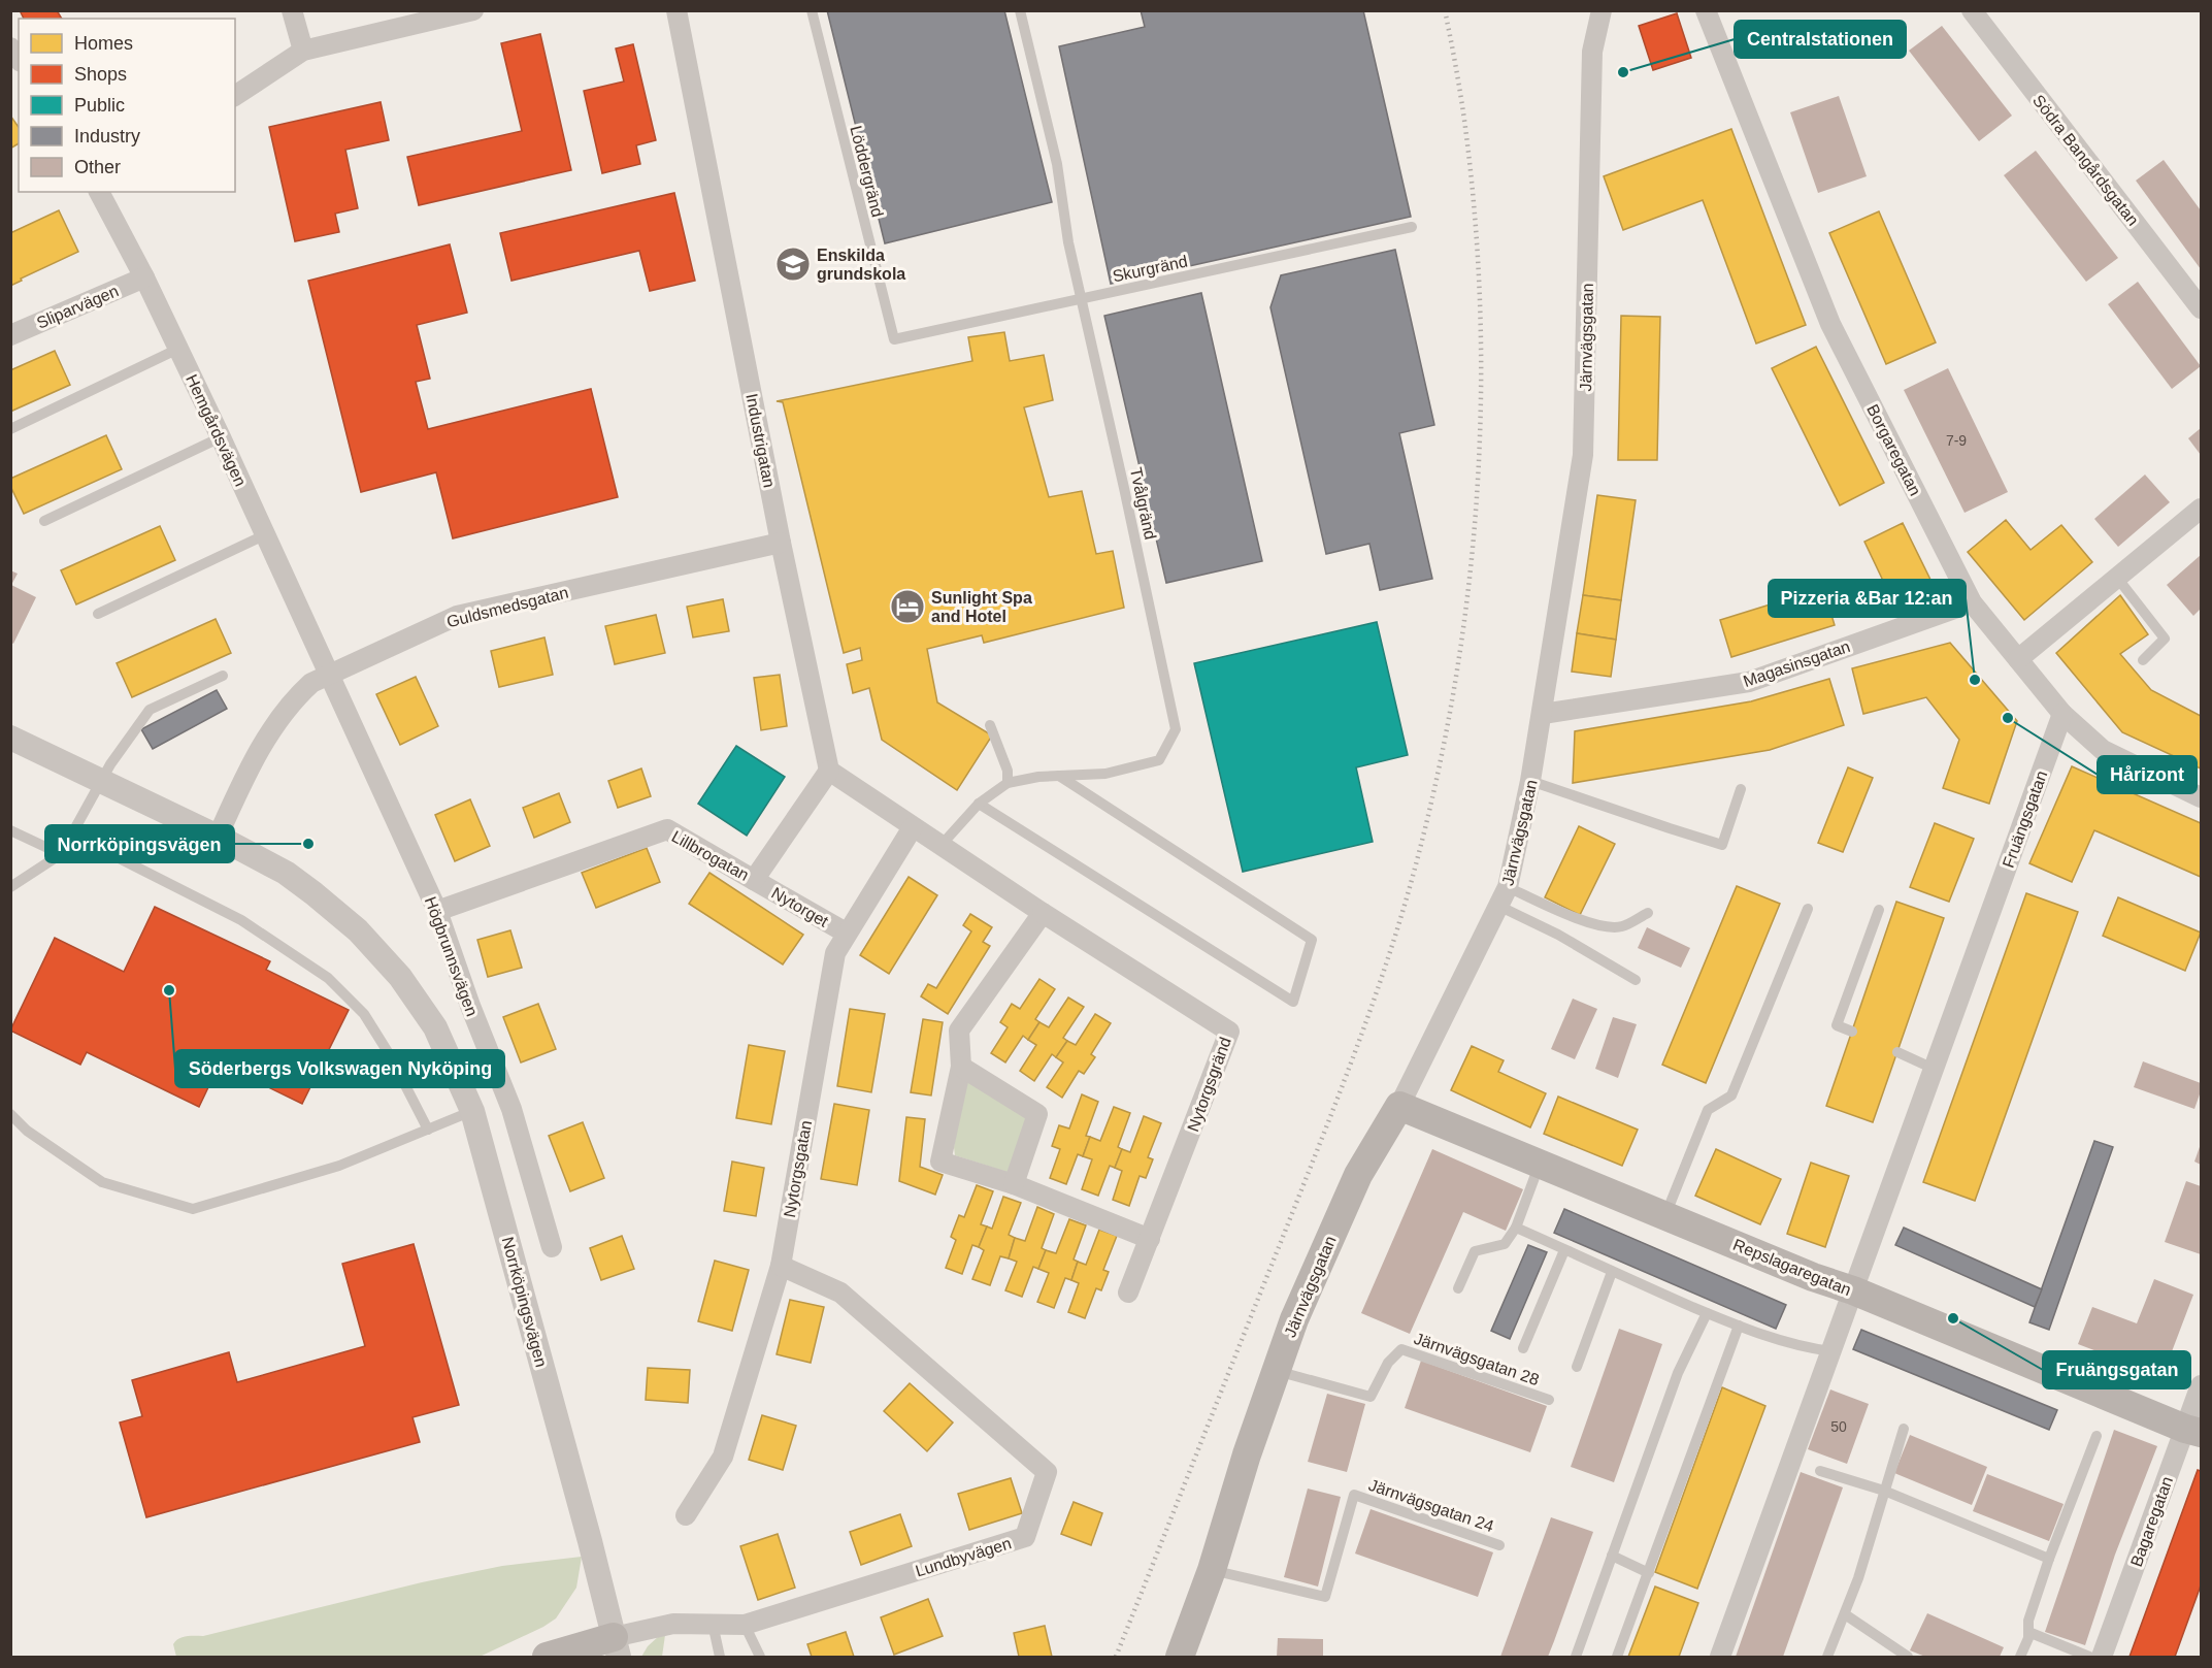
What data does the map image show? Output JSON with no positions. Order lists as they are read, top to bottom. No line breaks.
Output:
{"streets":{"main road":["Järnvägsgatan","Repslagaregatan"],"street":["Södra Bangårdsgatan","Sliparvägen","Hemgårdsvägen","Industrigatan","Borgaregatan","Guldsmedsgatan","Magasinsgatan","Fruängsgatan","Lillbrogatan","Nytorget","Högbrunnsvägen","Nytorgsgränd","Nytorgsgatan","Norrköpingsvägen","Bagaregatan","Lundbyvägen"],"lane":["Löddergränd","Skurgränd","Tvålgränd","Järnvägsgatan 28","Järnvägsgatan 24"]},"crossings":[["Löddergränd","Skurgränd"],["Skurgränd","Tvålgränd"],["Sliparvägen","Hemgårdsvägen"],["Järnvägsgatan","Magasinsgatan"],["Järnvägsgatan","Repslagaregatan"],["Järnvägsgatan","Järnvägsgatan 28"],["Järnvägsgatan","Järnvägsgatan 24"],["Hemgårdsvägen","Guldsmedsgatan"],["Hemgårdsvägen","Högbrunnsvägen"],["Industrigatan","Guldsmedsgatan"],["Industrigatan","Lillbrogatan"],["Borgaregatan","Magasinsgatan"],["Borgaregatan","Fruängsgatan"],["Tvålgränd","Nytorgsgränd"],["Guldsmedsgatan","Högbrunnsvägen"],["Guldsmedsgatan","Norrköpingsvägen"],["Fruängsgatan","Repslagaregatan"],["Lillbrogatan","Nytorget"],["Lillbrogatan","Högbrunnsvägen"],["Nytorget","Nytorgsgatan"],["Nytorgsgränd","Nytorgsgatan"],["Nytorgsgatan","Lundbyvägen"],["Repslagaregatan","Bagaregatan"],["Norrköpingsvägen","Lundbyvägen"]],"places":{"other":["Centralstationen","Pizzeria &Bar 12:an","Hårizont","Norrköpingsvägen","Söderbergs Volkswagen Nyköping","Fruängsgatan"],"school or university":["Enskilda grundskola"],"hotel":["Sunlight Spa and Hotel"]},"house_numbers":["7-9","50"],"legend":["Homes","Shops","Public","Industry","Other"]}
